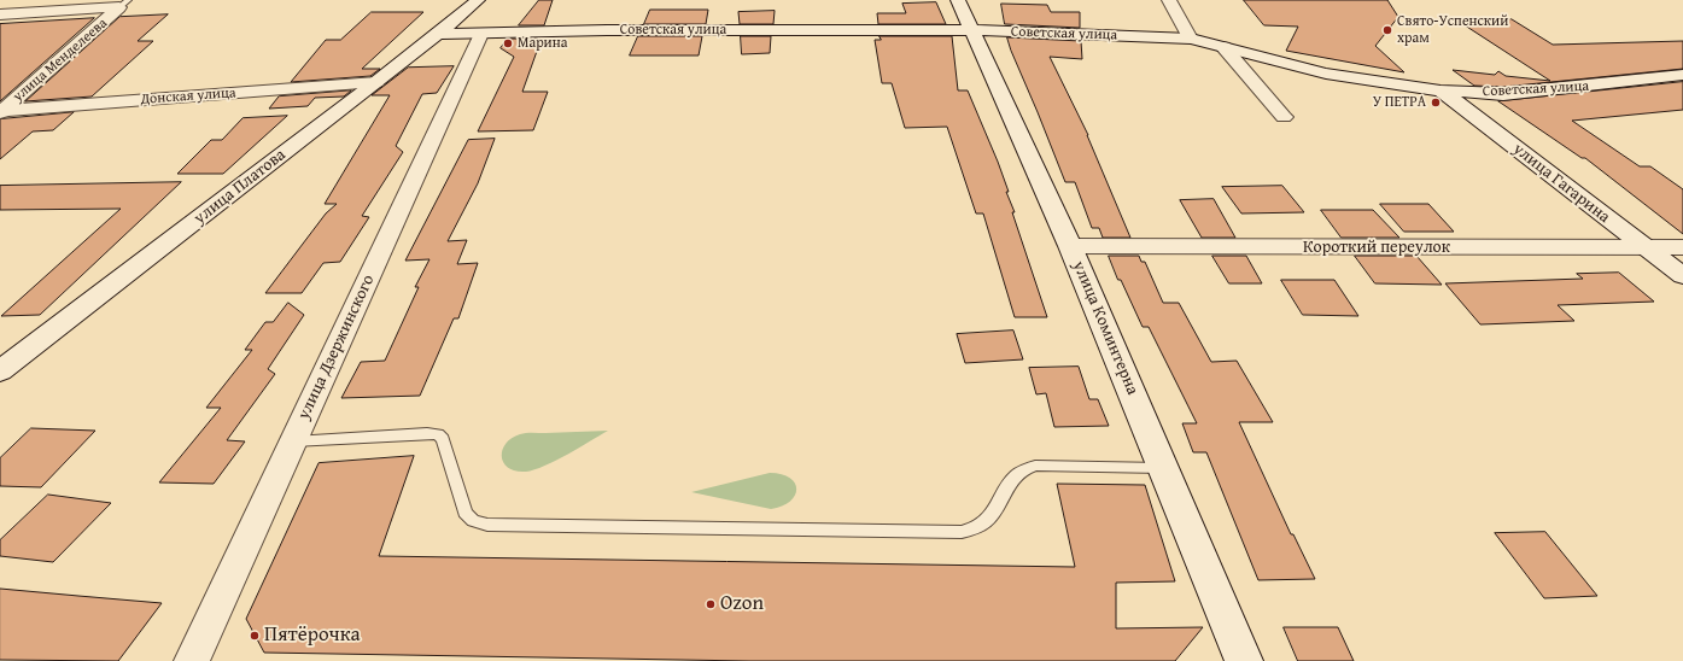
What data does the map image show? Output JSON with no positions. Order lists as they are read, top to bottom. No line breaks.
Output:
{"streets":{"street":["Советская улица","улица Менделеева","Донская улица","улица Гагарина","улица Платова","Короткий переулок","улица Коминтерна","улица Дзержинского"]},"crossings":[["Советская улица","улица Гагарина"],["Советская улица","улица Платова"],["Советская улица","улица Коминтерна"],["Советская улица","улица Дзержинского"],["улица Менделеева","Донская улица"],["Донская улица","улица Платова"],["улица Гагарина","Короткий переулок"],["Короткий переулок","улица Коминтерна"]],"places":["Свято-Успенский храм","Марина","У ПЕТРА","Ozon","Пятёрочка"]}
